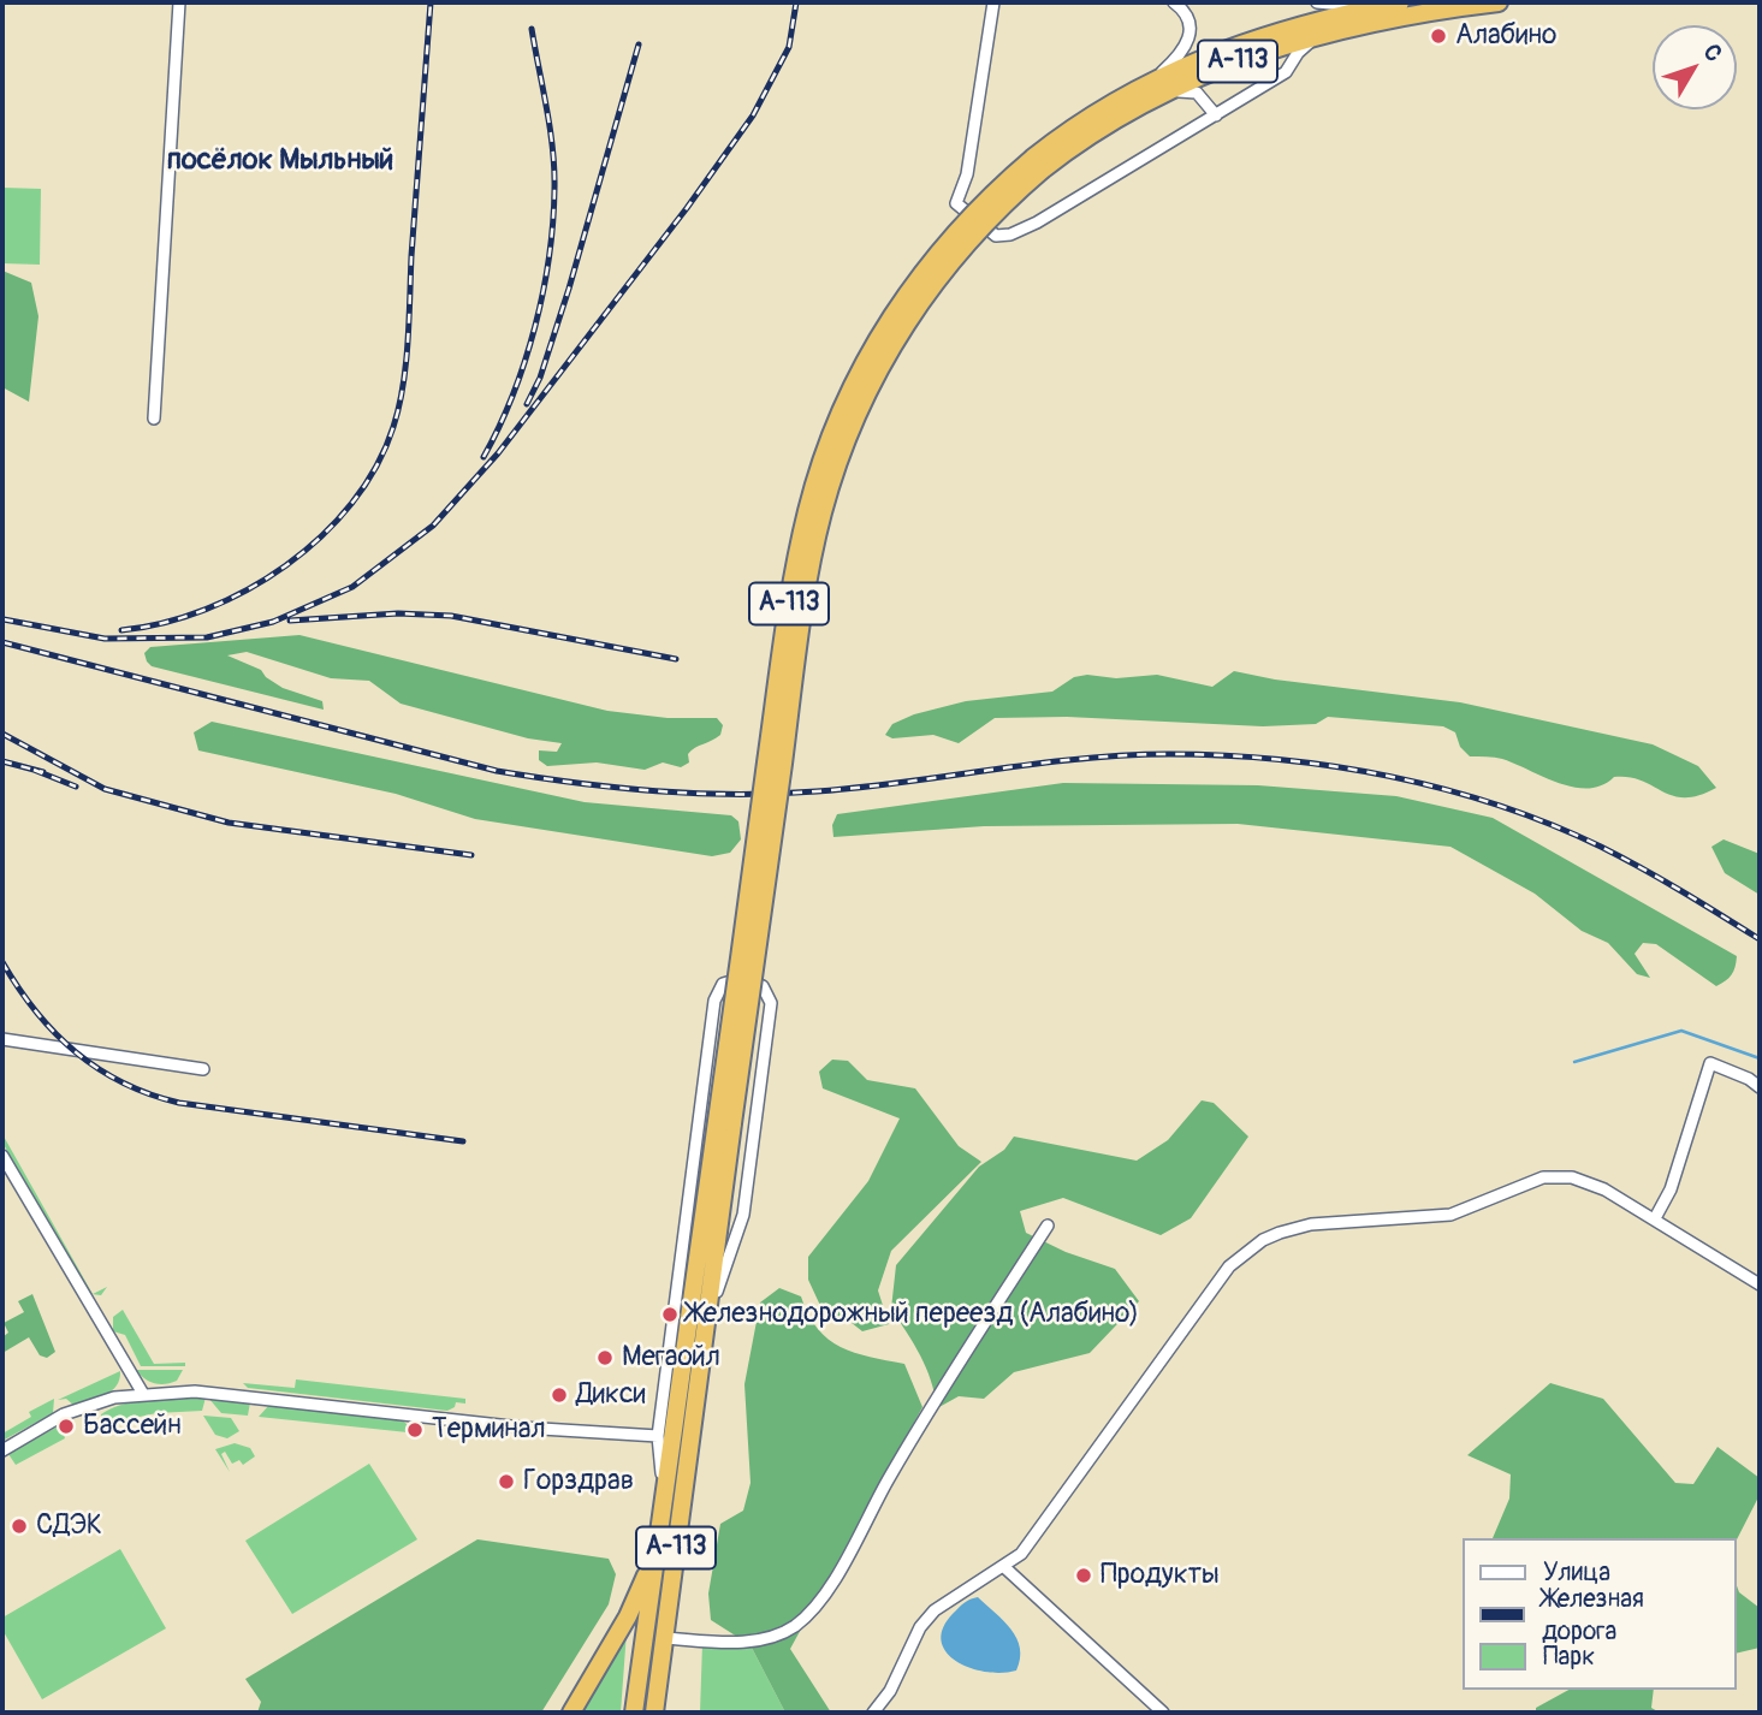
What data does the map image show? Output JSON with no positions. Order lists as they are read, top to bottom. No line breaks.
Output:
{"streets":{"highway":["А-113"]},"districts":["посёлок Мыльный"],"places":["Алабино","Железнодорожный переезд (Алабино)","Мегаойл","Дикси","Бассейн","Терминал","Горздрав","СДЭК","Продукты"],"legend":["Улица","Железная дорога","Парк"],"north":"top right"}
